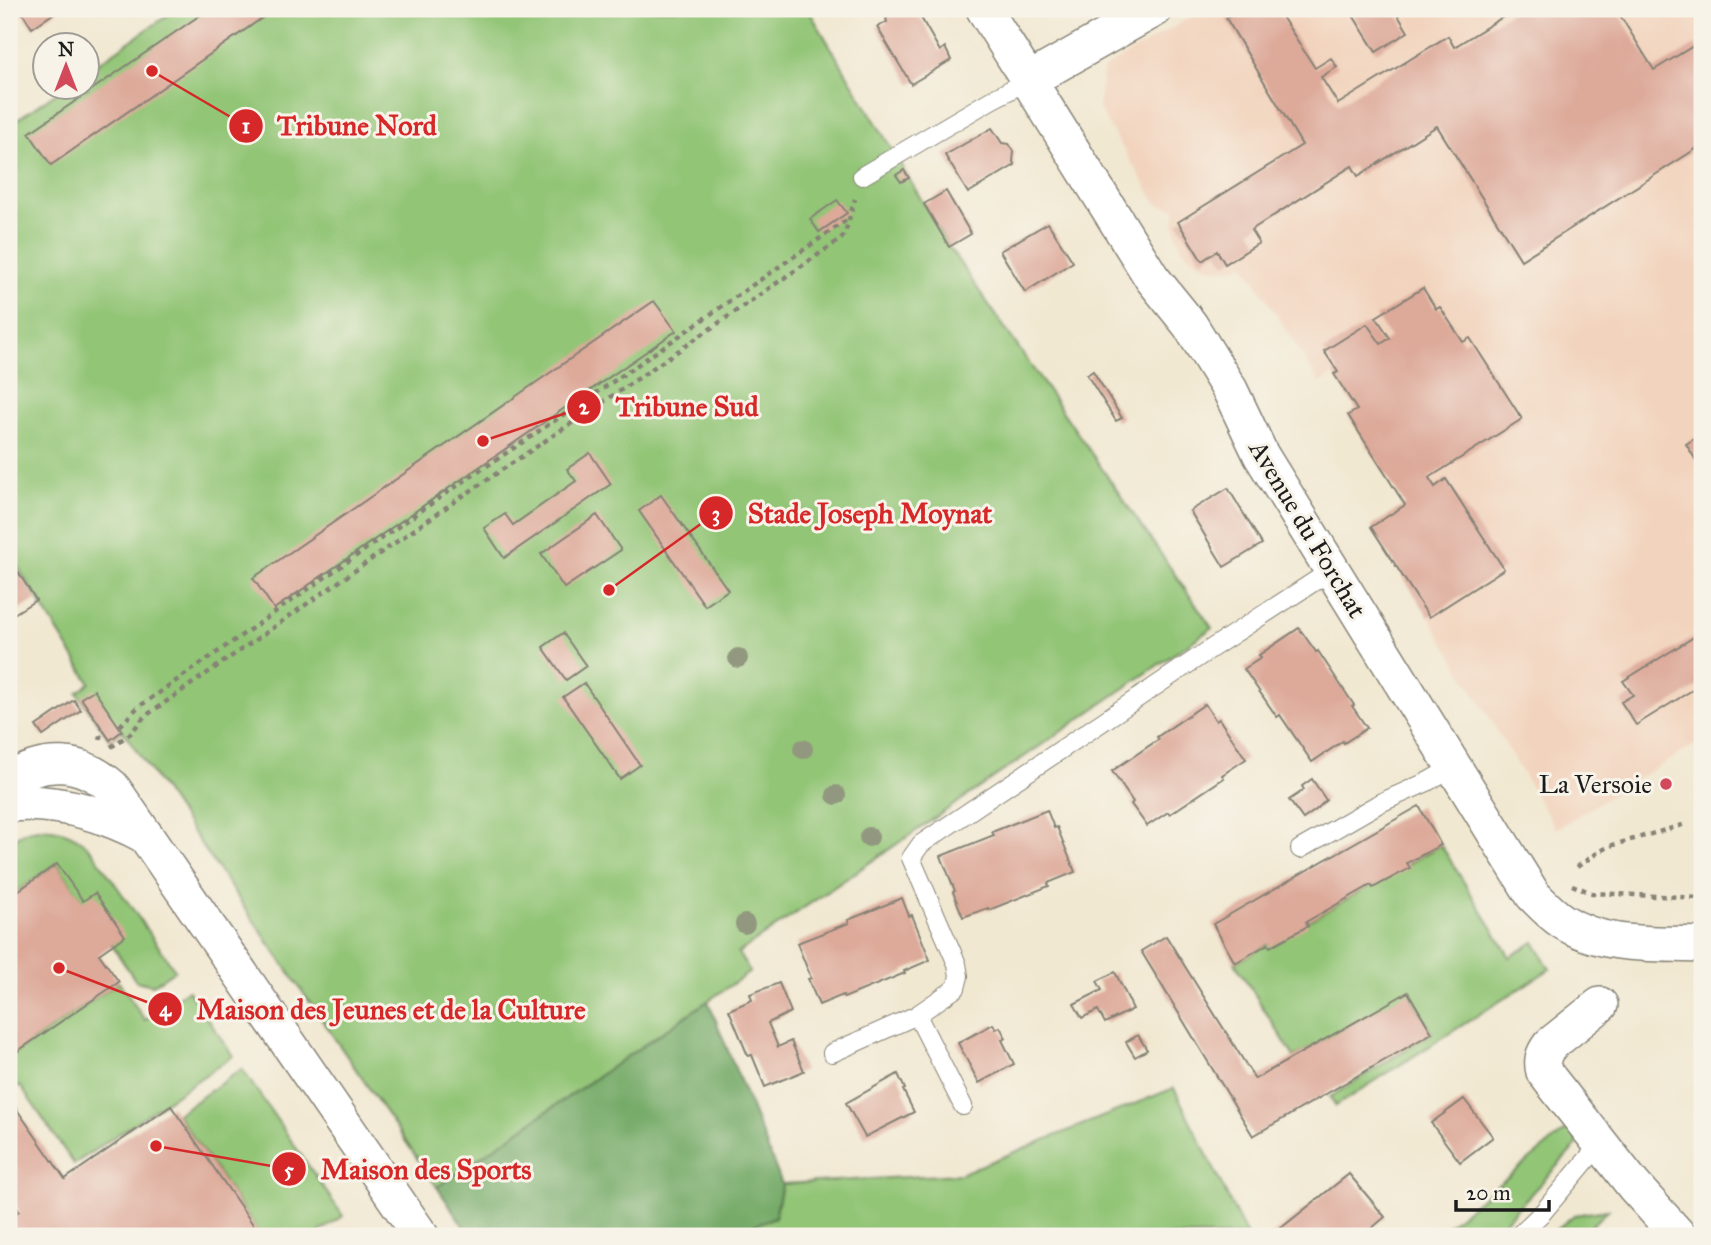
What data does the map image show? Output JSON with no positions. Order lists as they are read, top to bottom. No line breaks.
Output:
{"streets":{"street":["Avenue du Forchat"]},"places":["Tribune Nord","Tribune Sud","Stade Joseph Moynat","La Versoie","Maison des Jeunes et de la Culture","Maison des Sports"],"scale_bar":"20 m","north":"top"}
